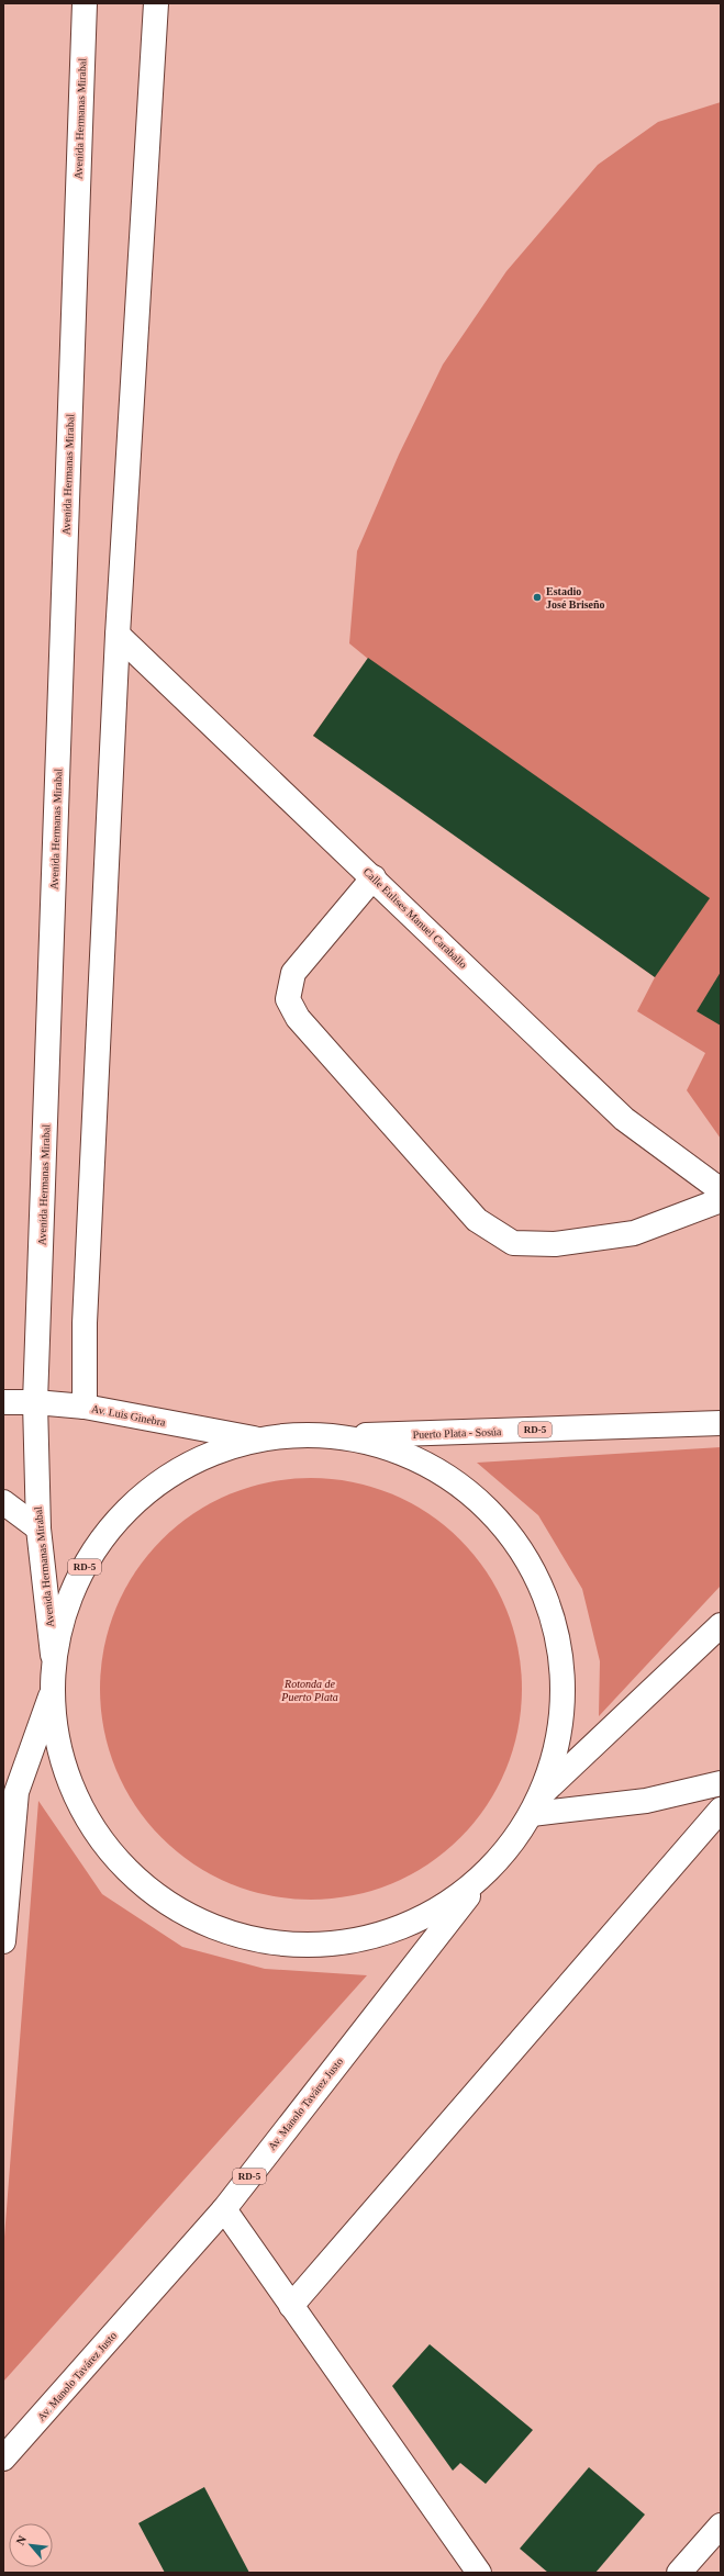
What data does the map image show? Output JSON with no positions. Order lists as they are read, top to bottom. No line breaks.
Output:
{"streets":{"main road":["Avenida Hermanas Mirabal","Calle Eulises Manuel Caraballo","Av. Luis Ginebra","RD-5","Puerto Plata - Sosúa","Av. Manolo Tavárez Justo"]},"crossings":[["Avenida Hermanas Mirabal","Av. Luis Ginebra"],["Avenida Hermanas Mirabal","RD-5"],["Av. Luis Ginebra","RD-5"],["RD-5","Puerto Plata - Sosúa"],["RD-5","Av. Manolo Tavárez Justo"]],"parks":["Rotonda de Puerto Plata"],"places":["Estadio José Briseño"],"north":"top left"}
